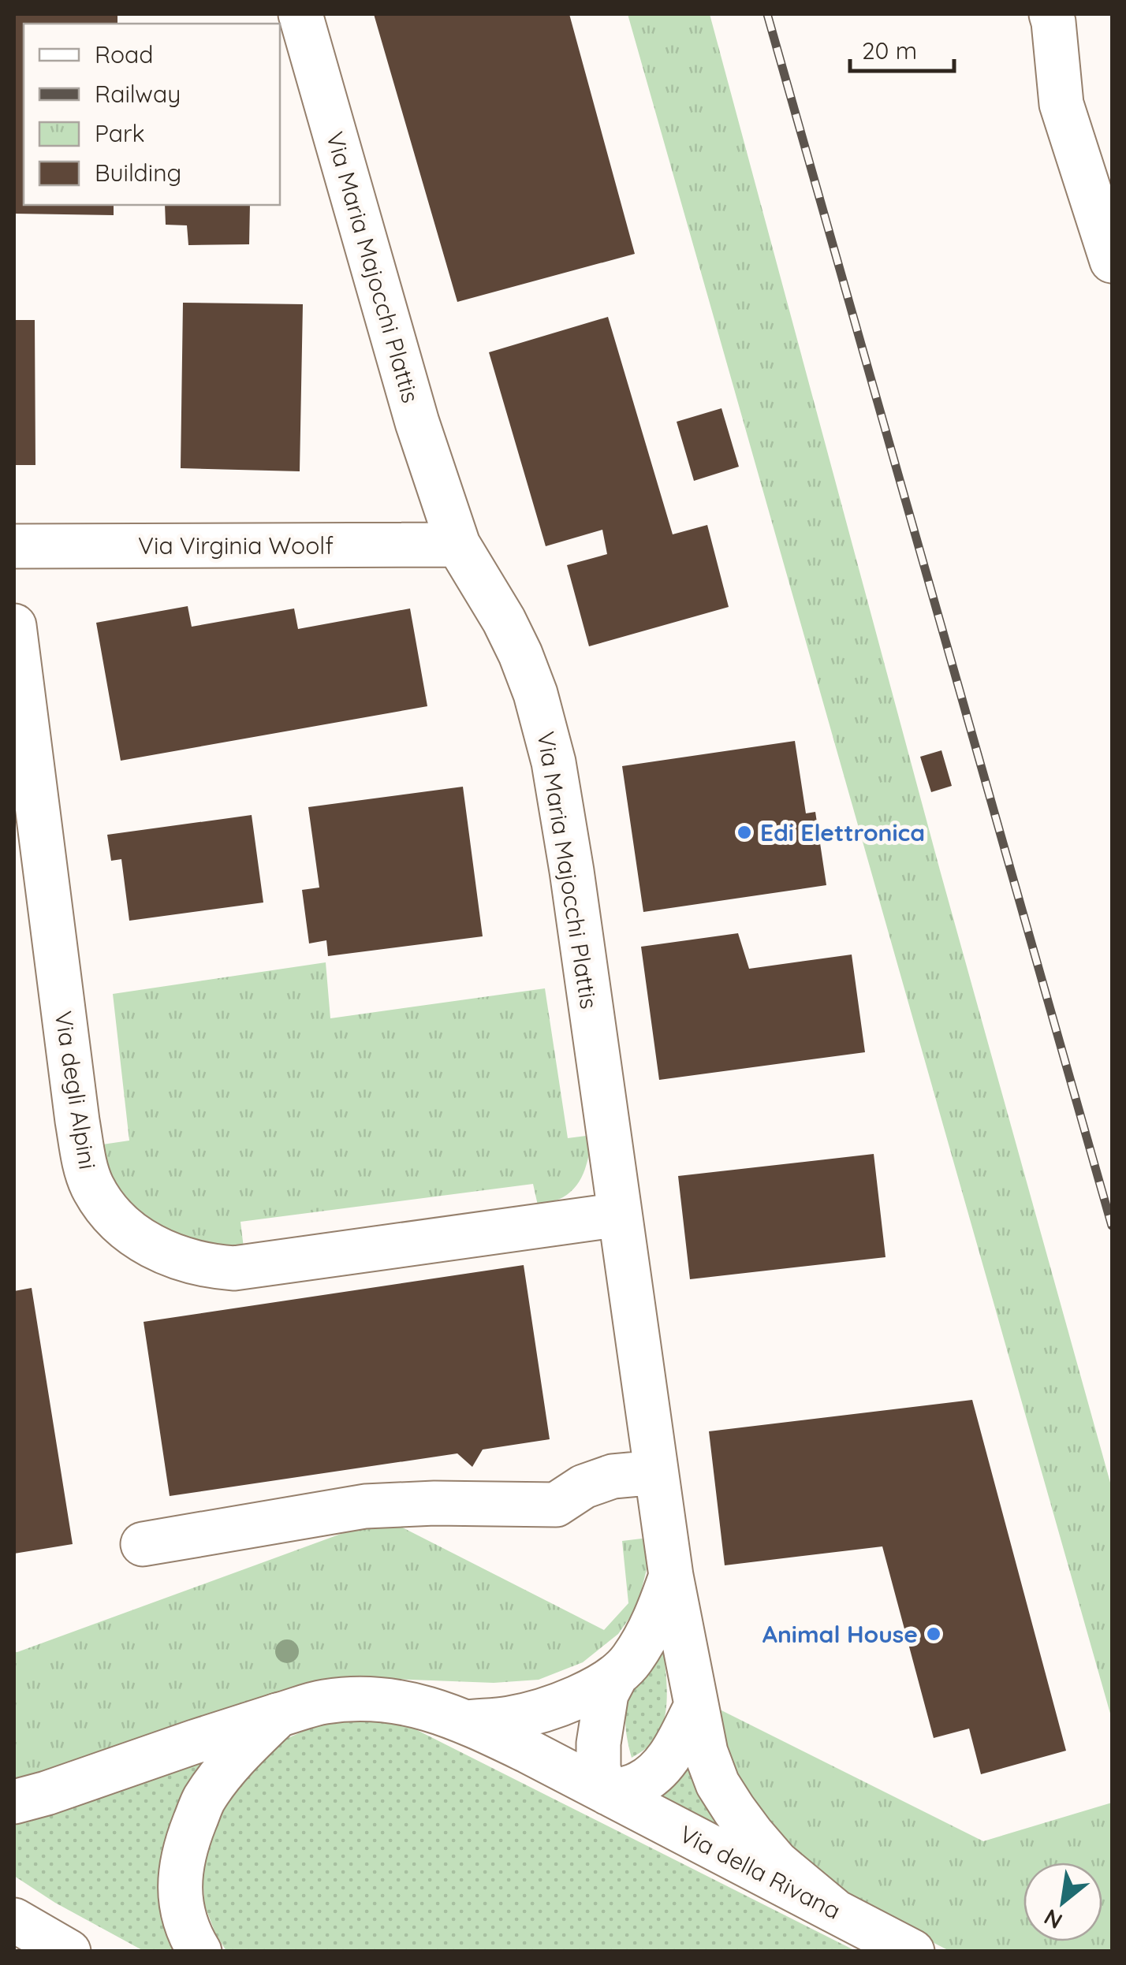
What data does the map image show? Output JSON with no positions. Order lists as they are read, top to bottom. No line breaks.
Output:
{"streets":{"street":["Via Maria Majocchi Plattis","Via Virginia Woolf","Via degli Alpini","Via della Rivana"]},"crossings":[["Via Maria Majocchi Plattis","Via Virginia Woolf"],["Via Maria Majocchi Plattis","Via degli Alpini"],["Via Maria Majocchi Plattis","Via della Rivana"]],"places":["Edi Elettronica","Animal House"],"legend":["Road","Railway","Park","Building"],"scale_bar":"20 m","north":"bottom left"}
